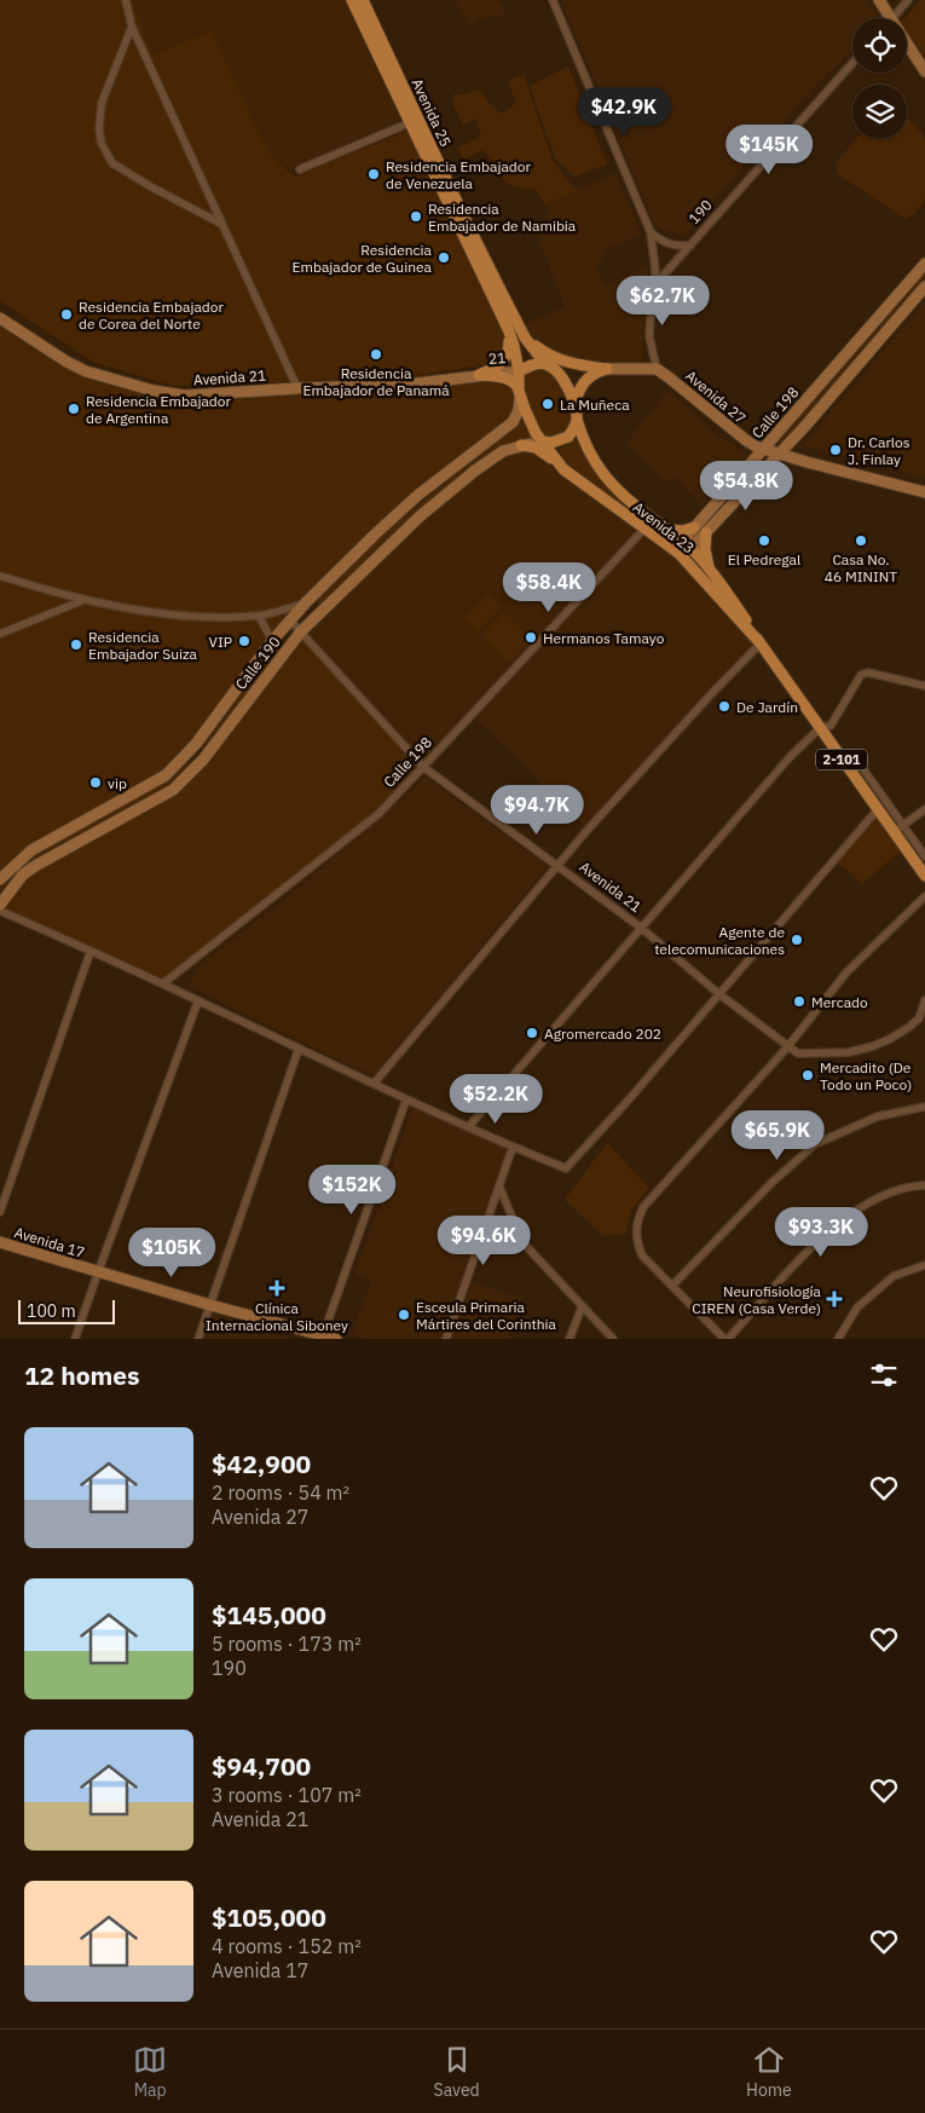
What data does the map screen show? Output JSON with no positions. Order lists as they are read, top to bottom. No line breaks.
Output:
{"streets":{"main road":["Avenida 25","21","Avenida 21","Avenida 27","Calle 198","Avenida 23","Calle 190","2-101","Avenida 17"],"street":["190"]},"crossings":[["Avenida 25","21"],["Avenida 25","Avenida 23"],["Avenida 25","Calle 190"],["21","Avenida 21"],["Avenida 21","Calle 198"],["Avenida 21","Calle 190"],["Avenida 27","Calle 198"],["Calle 198","Avenida 23"],["Avenida 23","Calle 190"]],"places":{"other":["Residencia Embajador de Venezuela","Residencia Embajador de Namibia","Residencia Embajador de Guinea","Residencia Embajador de Corea del Norte","Residencia Embajador de Panamá","La Muñeca","Residencia Embajador de Argentina","Dr. Carlos J. Finlay","El Pedregal","Casa No. 46 MININT","Hermanos Tamayo","VIP","Residencia Embajador Suiza","De Jardín","vip","Agente de telecomunicaciones","Mercado","Agromercado 202","Mercadito (De Todo un Poco)","Esceula Primaria Mártires del Corinthia"],"health":["Clínica Internacional Siboney","Neurofisiología CIREN (Casa Verde)"]},"scale_bar":"100 m","page":{"price":["$42.9K","$145K","$62.7K","$54.8K","$58.4K","$94.7K","$52.2K","$65.9K","$152K","$93.3K","$94.6K","$105K"],"scale":"100 m","heading":"12 homes","list":[{"name":"$42,900","note":"2 rooms · 54 m² · Avenida 27"},{"name":"$145,000","note":"5 rooms · 173 m² · 190"},{"name":"$94,700","note":"3 rooms · 107 m² · Avenida 21"},{"name":"$105,000","note":"4 rooms · 152 m² · Avenida 17"}],"tabs":["Map","Saved","Home"]}}
